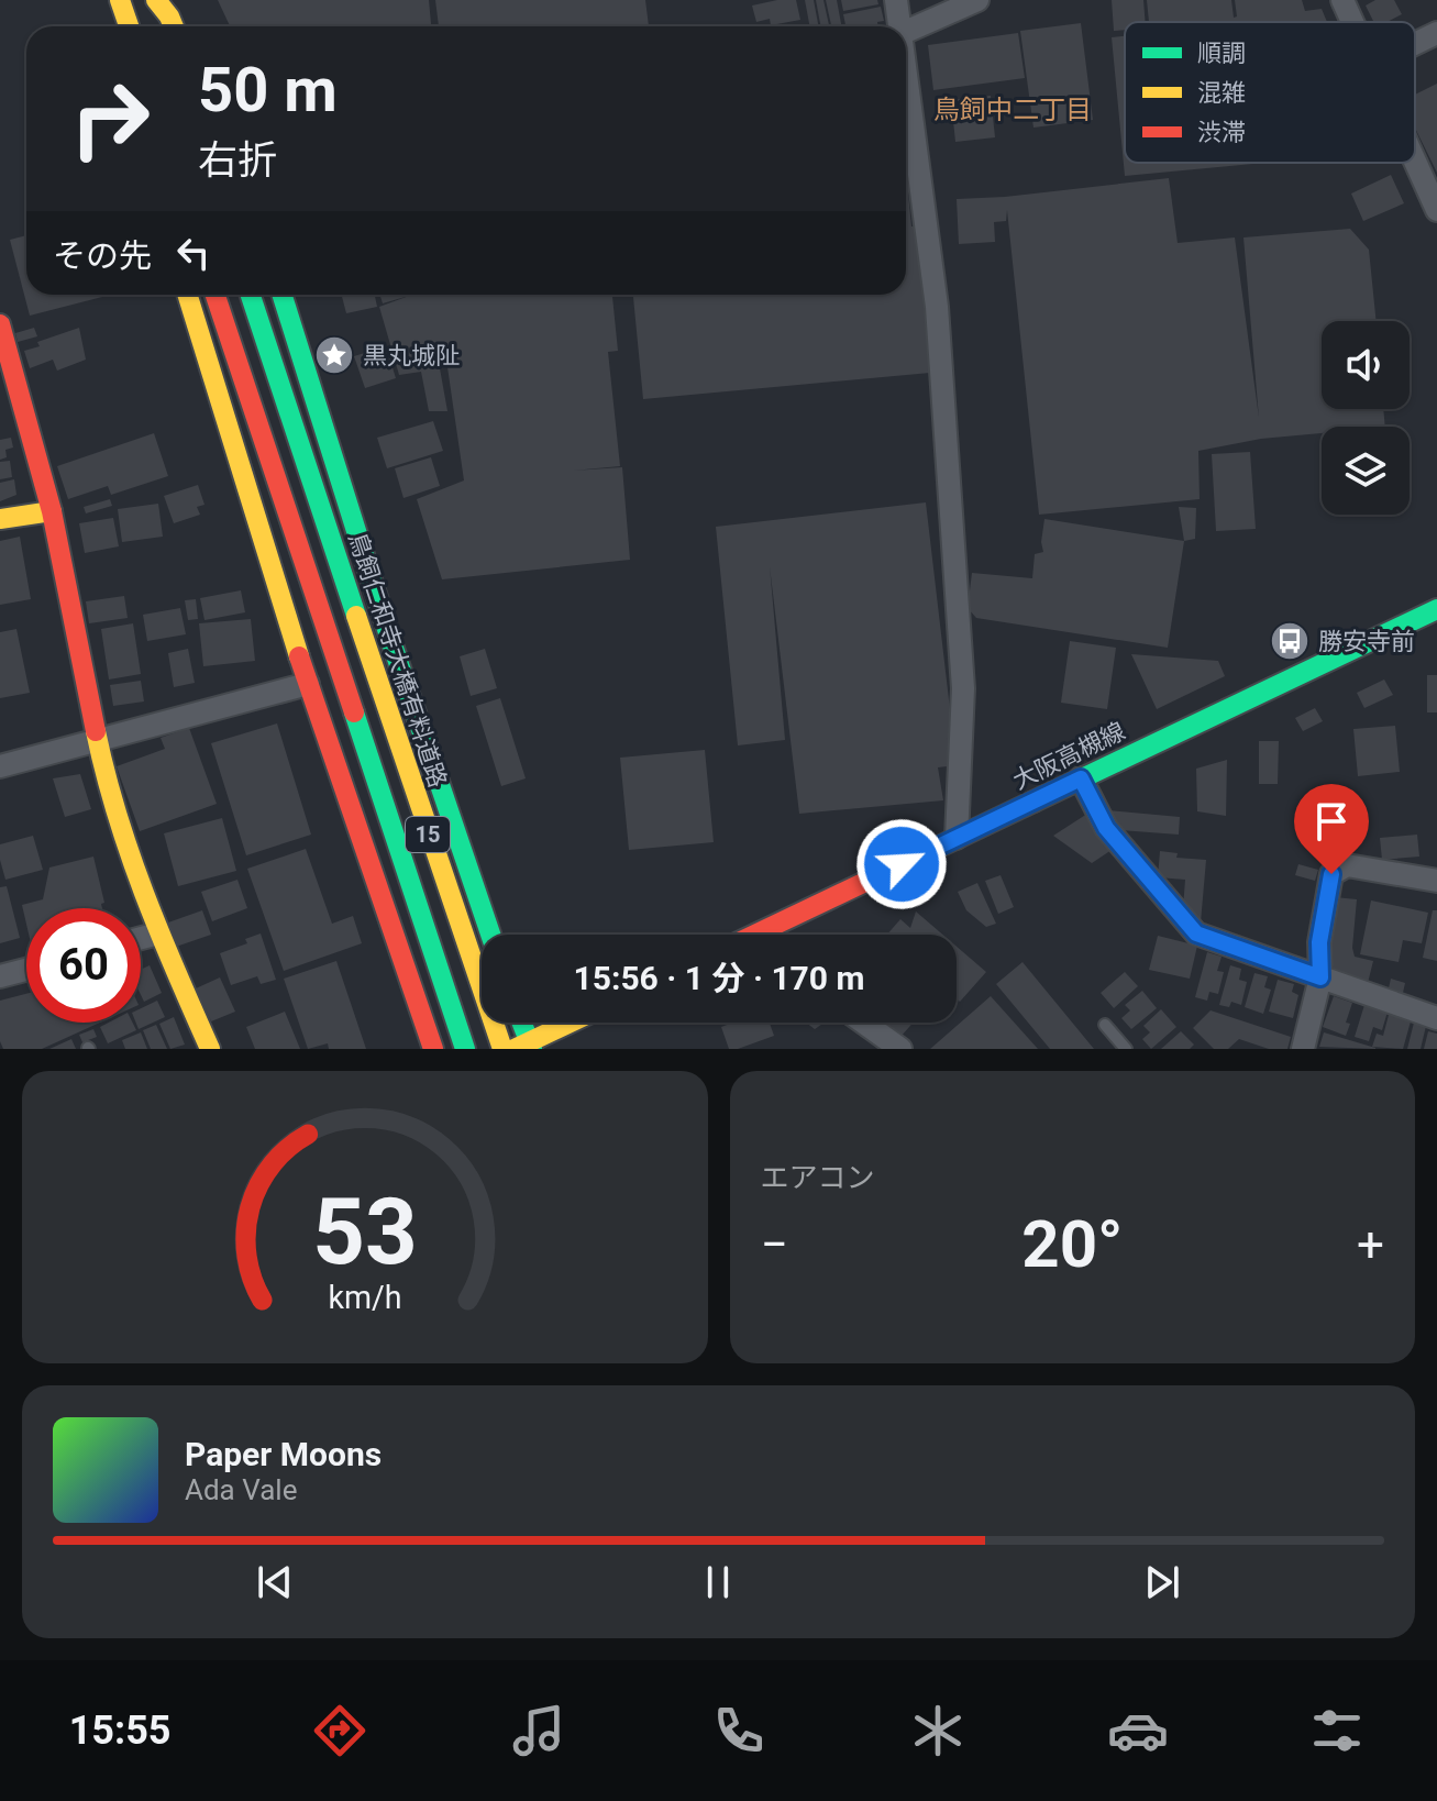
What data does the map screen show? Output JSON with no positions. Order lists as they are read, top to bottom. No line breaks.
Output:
{"streets":{"main road":["鳥飼仁和寺大橋有料道路","大阪高槻線","15"]},"districts":["鳥飼中二丁目"],"places":{"place":["黒丸城阯"],"bus stop":["勝安寺前"]},"legend":["順調","混雑","渋滞"],"page":{"turn":["50 m","右折"],"then":"その先","limit":"60","trip":"15:56 · 1 分 · 170 m","tile":"エアコン","heat":["−","20°","+"],"song":["Paper Moons","Ada Vale"],"tabs":"15:55","gauge":["53","km/h"]}}
